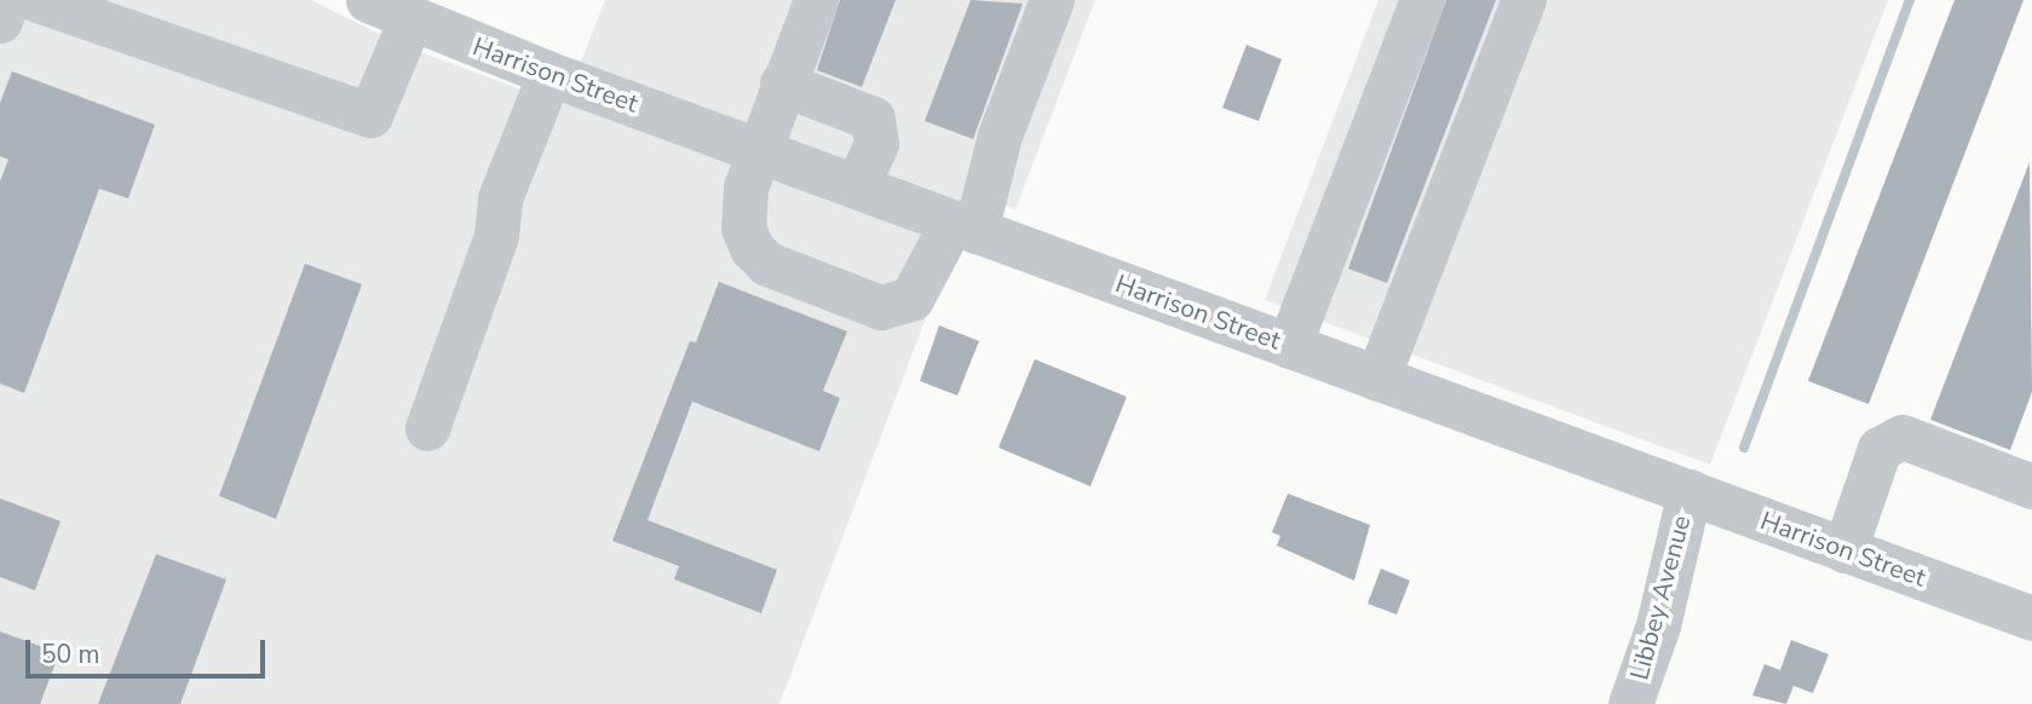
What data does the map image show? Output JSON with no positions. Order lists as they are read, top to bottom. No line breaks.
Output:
{"streets":{"street":["Harrison Street","Libbey Avenue"]},"crossings":[["Harrison Street","Libbey Avenue"]],"scale_bar":"50 m"}
